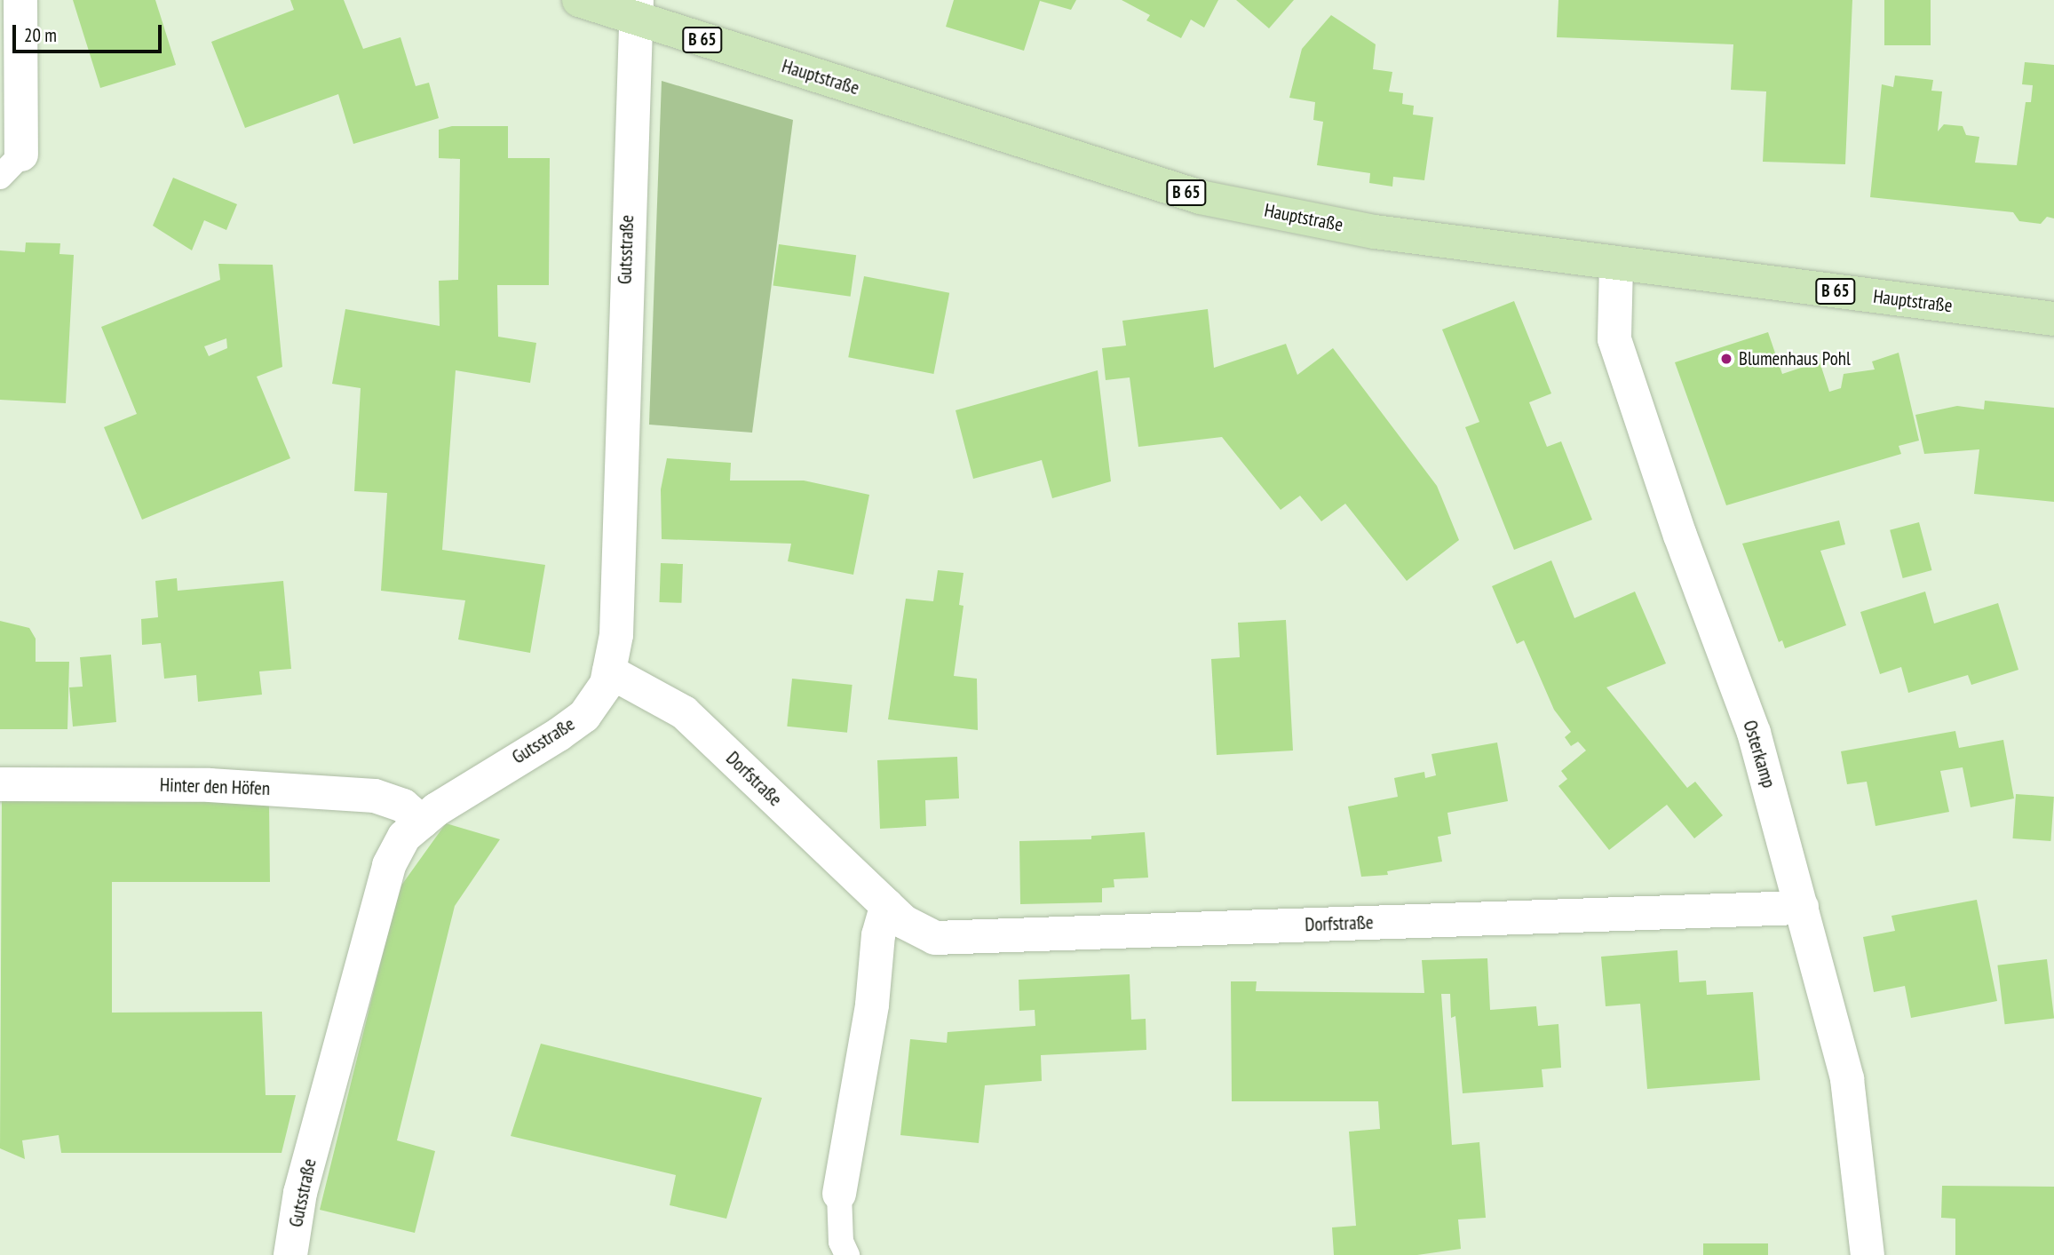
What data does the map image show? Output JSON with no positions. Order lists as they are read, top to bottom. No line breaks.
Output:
{"streets":{"main road":["B 65","Hauptstraße"],"street":["Gutsstraße","Osterkamp","Dorfstraße","Hinter den Höfen"]},"crossings":[["Hauptstraße","Gutsstraße"],["Hauptstraße","Osterkamp"],["Gutsstraße","Dorfstraße"],["Gutsstraße","Hinter den Höfen"],["Osterkamp","Dorfstraße"]],"places":["Blumenhaus Pohl"],"scale_bar":"20 m"}
